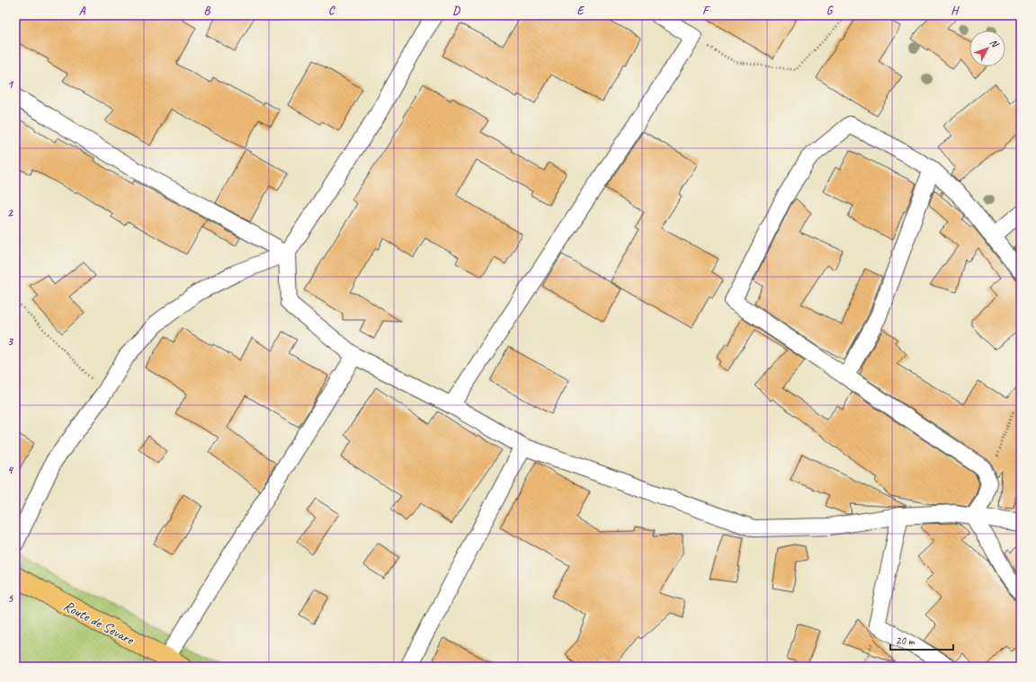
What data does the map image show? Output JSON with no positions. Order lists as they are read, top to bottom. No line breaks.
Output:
{"streets":{"main road":["Route de Sevare"]},"scale_bar":"20 m","north":"top right","grid":{"columns":["A","B","C","D","E","F","G","H"],"rows":["1","2","3","4","5"]}}
